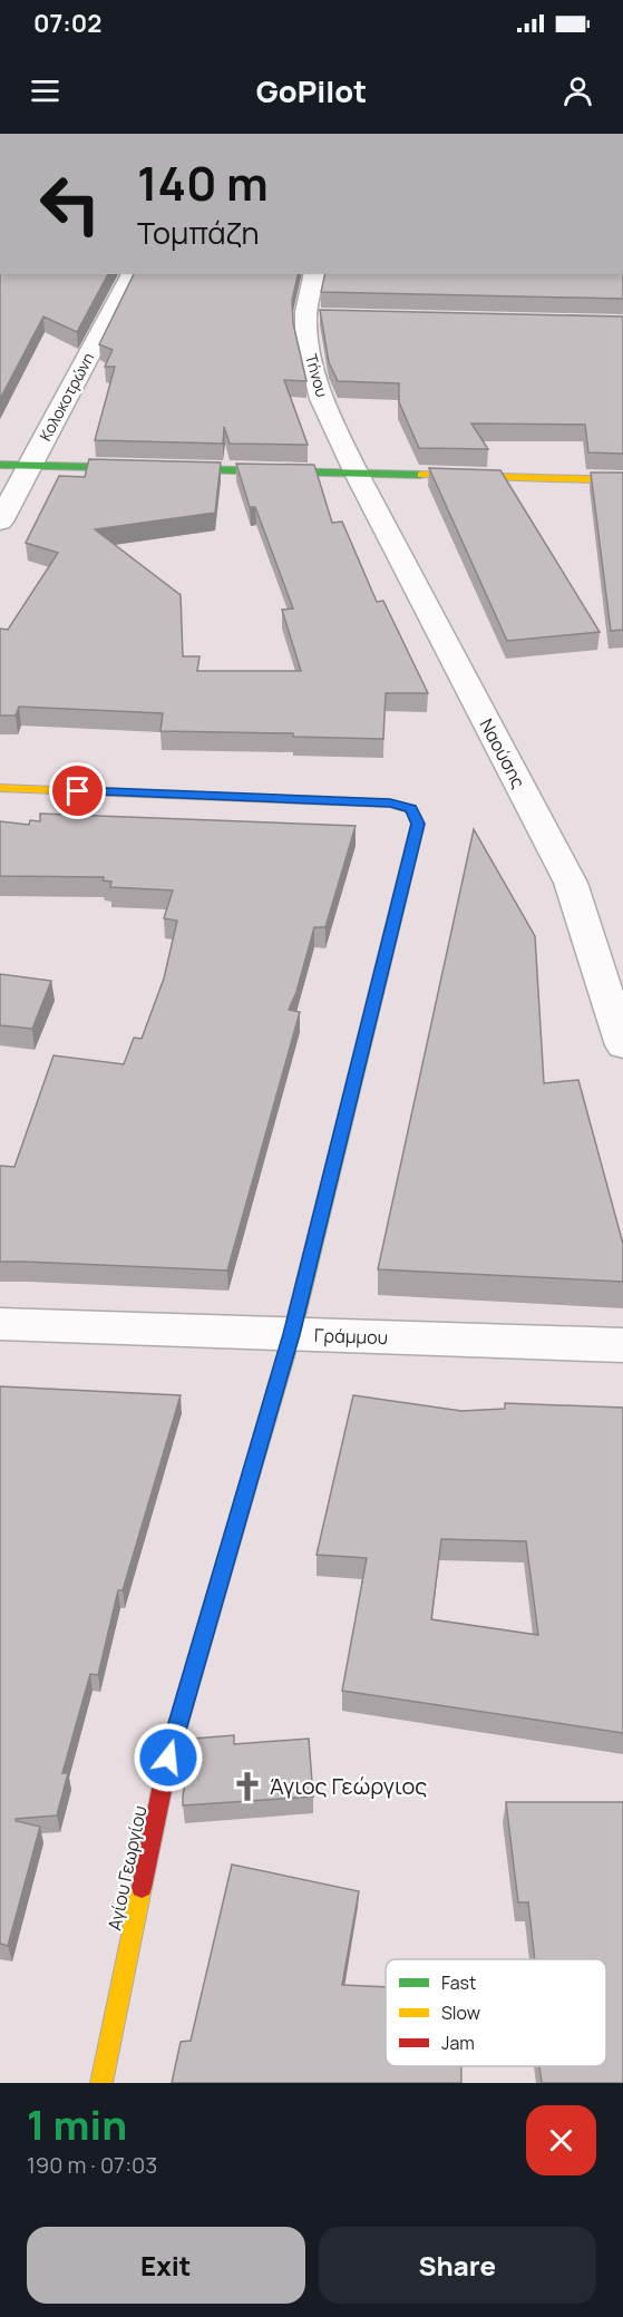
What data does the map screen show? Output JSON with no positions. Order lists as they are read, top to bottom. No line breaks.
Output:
{"streets":{"street":["Τήνου","Κολοκοτρώνη","Ναούσης","Γράμμου","Αγίου Γεωργίου"]},"crossings":[["Τήνου","Ναούσης"],["Γράμμου","Αγίου Γεωργίου"]],"places":{"church":["Άγιος Γεώργιος"]},"legend":["Fast","Slow","Jam"],"page":{"status":"07:02","header":"GoPilot","turn":["140 m","Τομπάζη"],"heading":["1 min","190 m · 07:03"],"buttons":["Exit","Share"]}}
